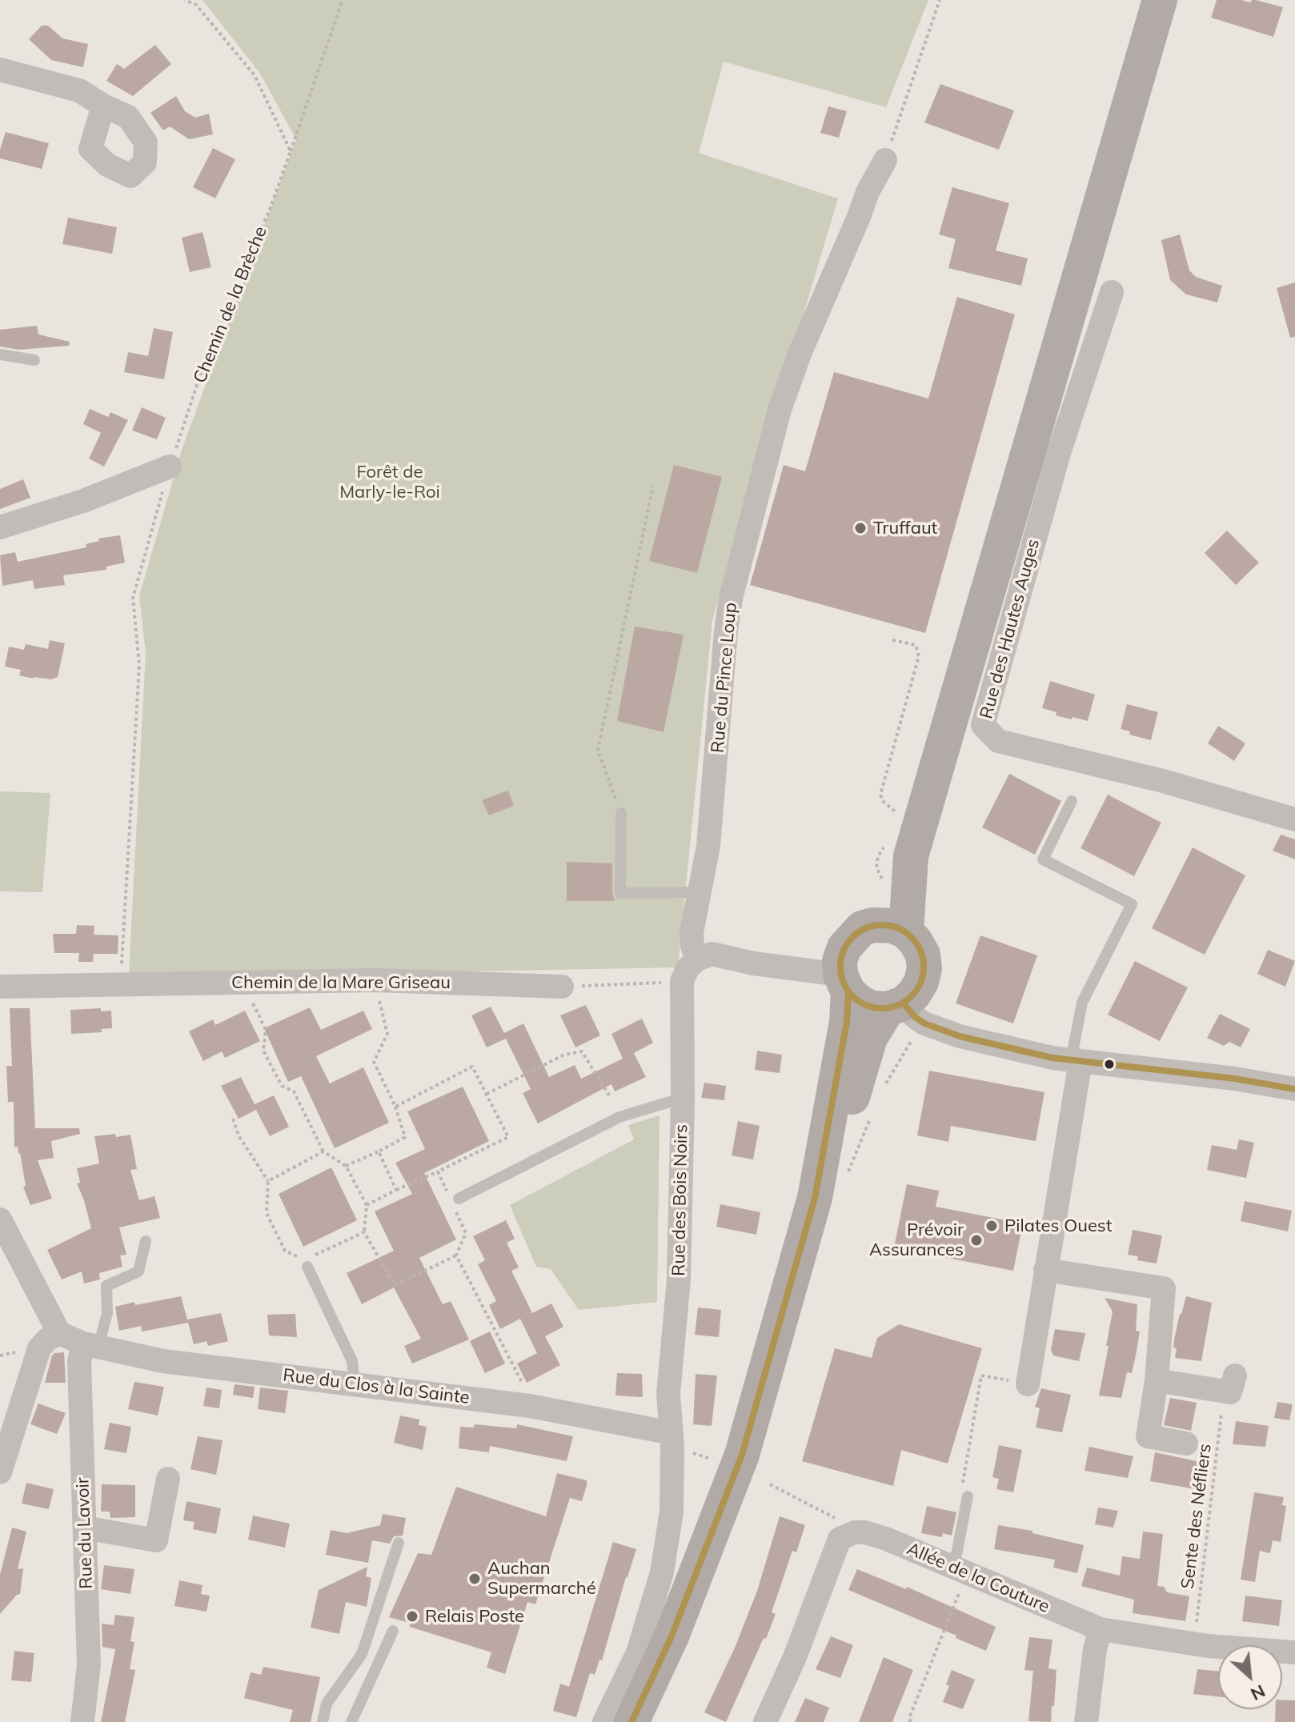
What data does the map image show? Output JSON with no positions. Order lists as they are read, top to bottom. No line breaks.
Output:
{"streets":{"street":["Rue des Hautes Auges","Rue du Pince Loup","Chemin de la Mare Griseau","Rue des Bois Noirs","Rue du Clos à la Sainte","Rue du Lavoir","Allée de la Couture"],"path":["Chemin de la Brèche","Sente des Néfliers"]},"crossings":[["Chemin de la Brèche","Chemin de la Mare Griseau"],["Rue des Bois Noirs","Rue du Clos à la Sainte"],["Rue du Clos à la Sainte","Rue du Lavoir"],["Sente des Néfliers","Allée de la Couture"]],"parks":["Forêt de Marly-le-Roi"],"places":["Truffaut","Pilates Ouest","Prévoir Assurances","Auchan Supermarché","Relais Poste"],"north":"bottom right"}
